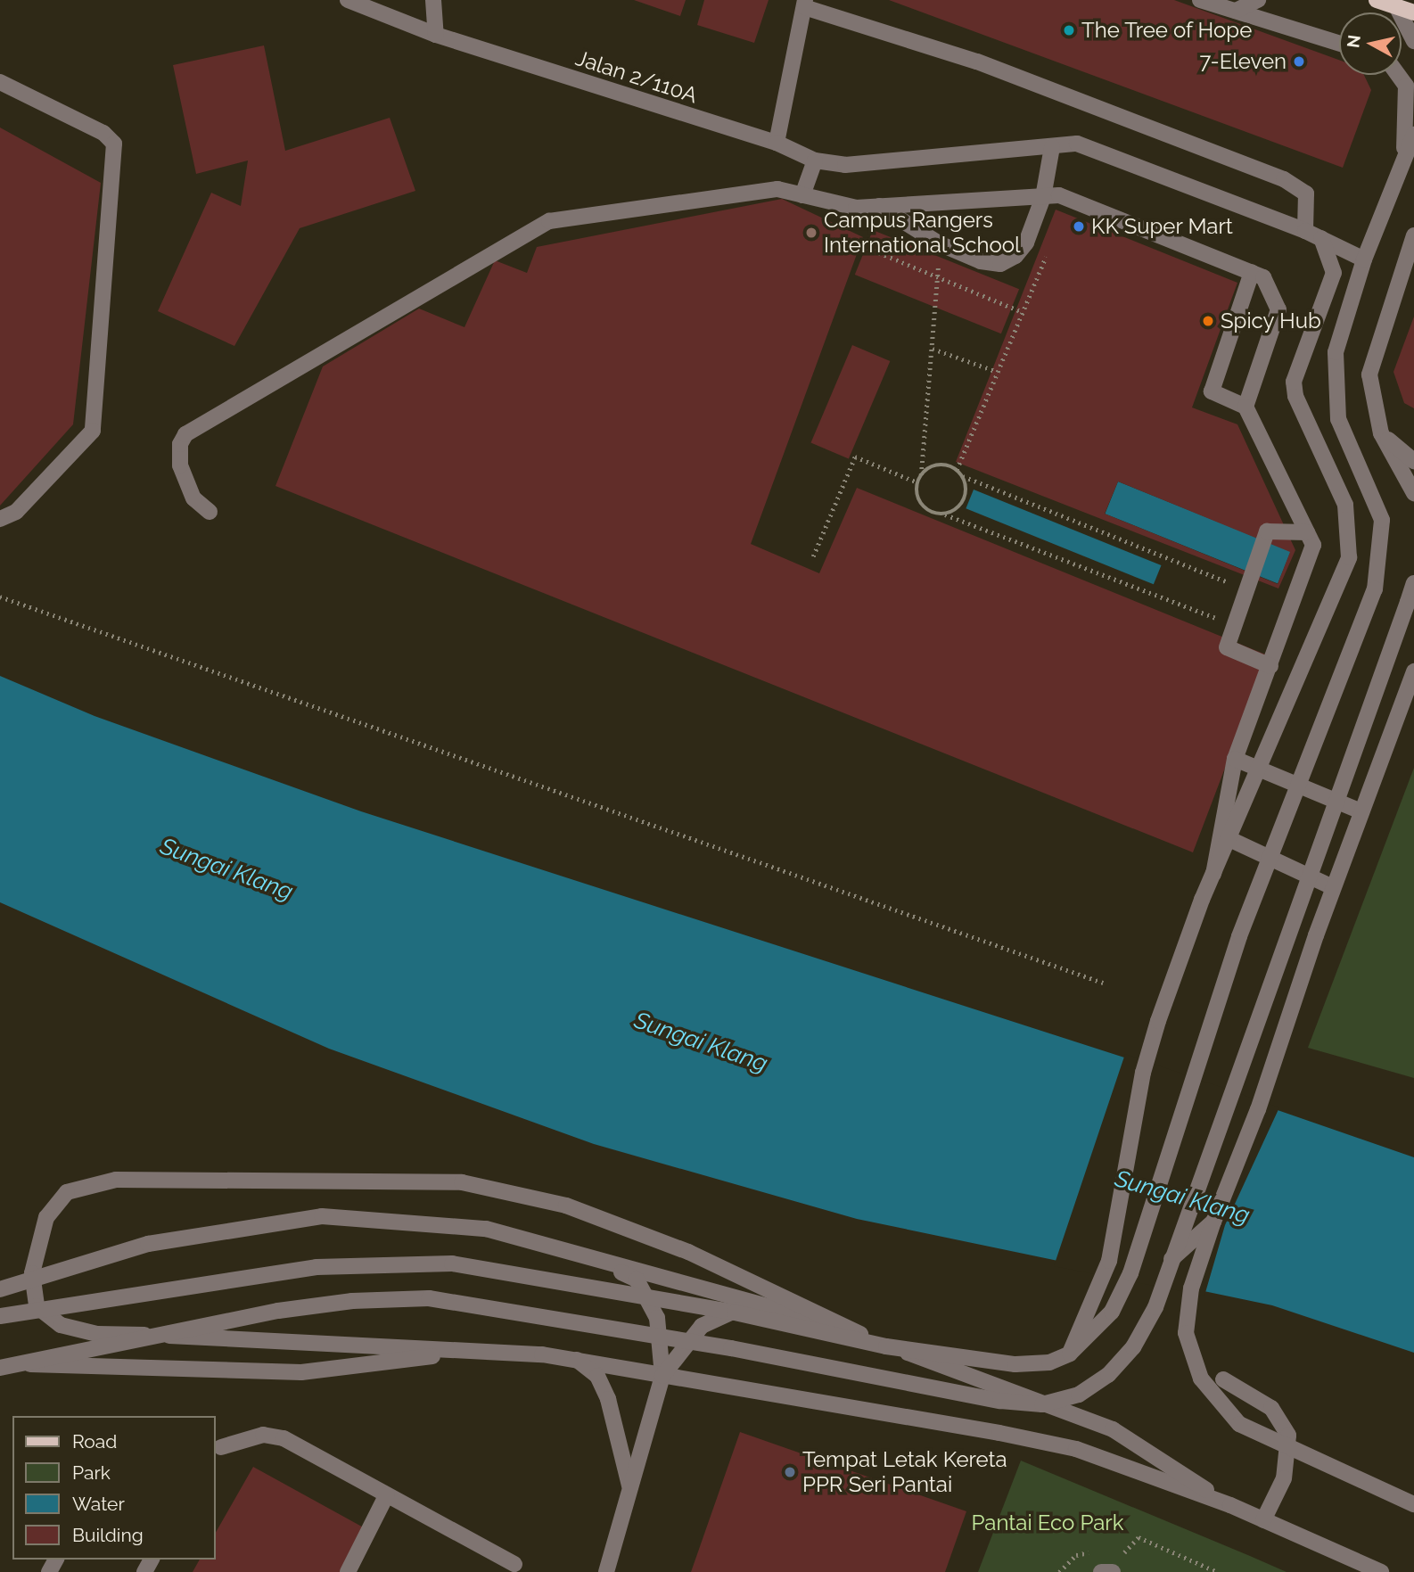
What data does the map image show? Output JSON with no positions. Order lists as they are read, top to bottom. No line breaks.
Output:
{"streets":{"street":["Jalan 2/110A"]},"water":["Sungai Klang"],"parks":["Pantai Eco Park"],"places":["The Tree of Hope","7-Eleven","KK Super Mart","Campus Rangers International School","Spicy Hub","Tempat Letak Kereta PPR Seri Pantai"],"legend":["Road","Park","Water","Building"],"north":"left"}
